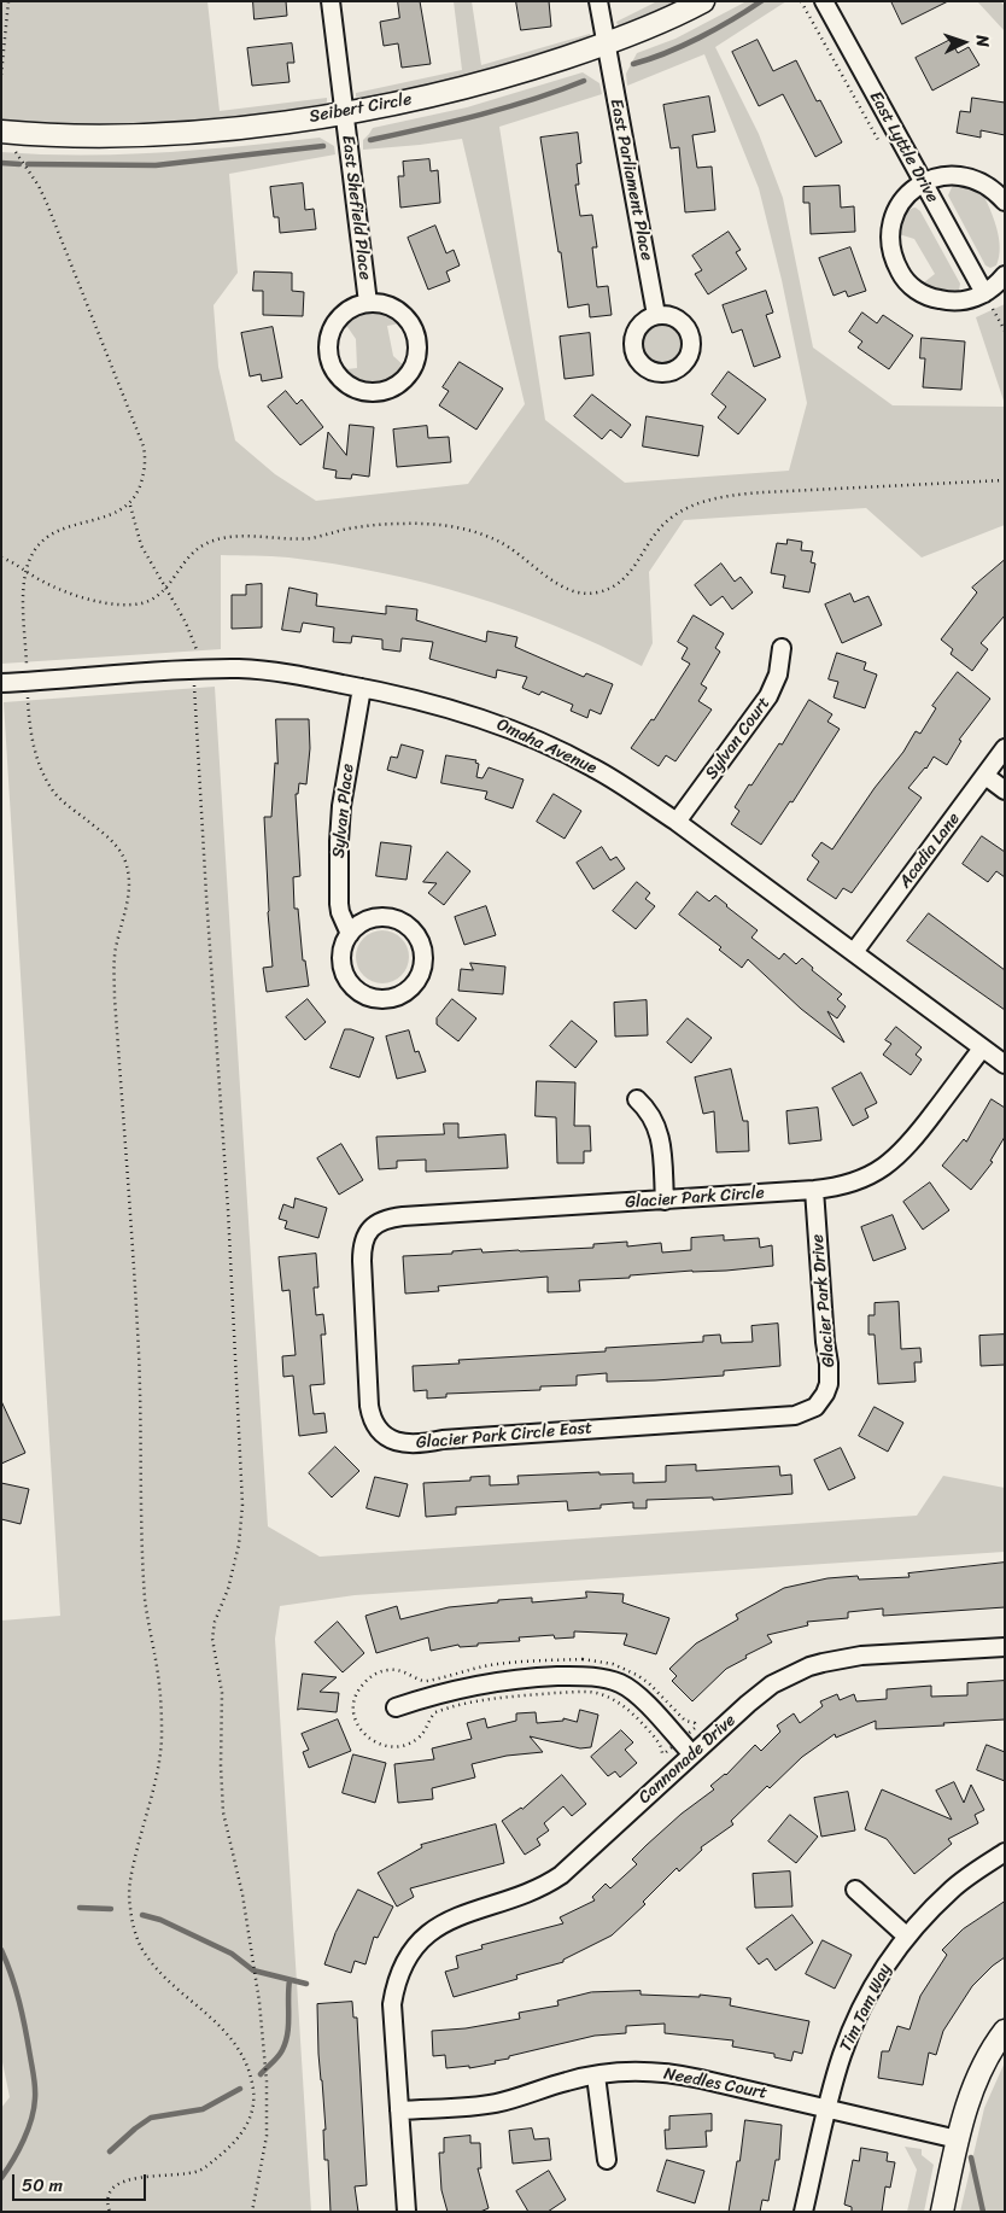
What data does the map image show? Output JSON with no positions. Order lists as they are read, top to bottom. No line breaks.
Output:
{"streets":{"street":["Seibert Circle","East Lyttle Drive","East Parliament Place","East Shefield Place","Sylvan Court","Omaha Avenue","Sylvan Place","Acadia Lane","Glacier Park Circle","Glacier Park Drive","Glacier Park Circle East","Cannonade Drive","Tim Tam Way","Needles Court"]},"crossings":[["Seibert Circle","East Parliament Place"],["Seibert Circle","East Shefield Place"],["Sylvan Court","Omaha Avenue"],["Omaha Avenue","Sylvan Place"],["Omaha Avenue","Acadia Lane"],["Omaha Avenue","Glacier Park Circle"],["Glacier Park Circle","Glacier Park Drive"],["Glacier Park Circle","Glacier Park Circle East"],["Glacier Park Drive","Glacier Park Circle East"],["Cannonade Drive","Needles Court"],["Tim Tam Way","Needles Court"]],"scale_bar":"50 m","north":"right"}
